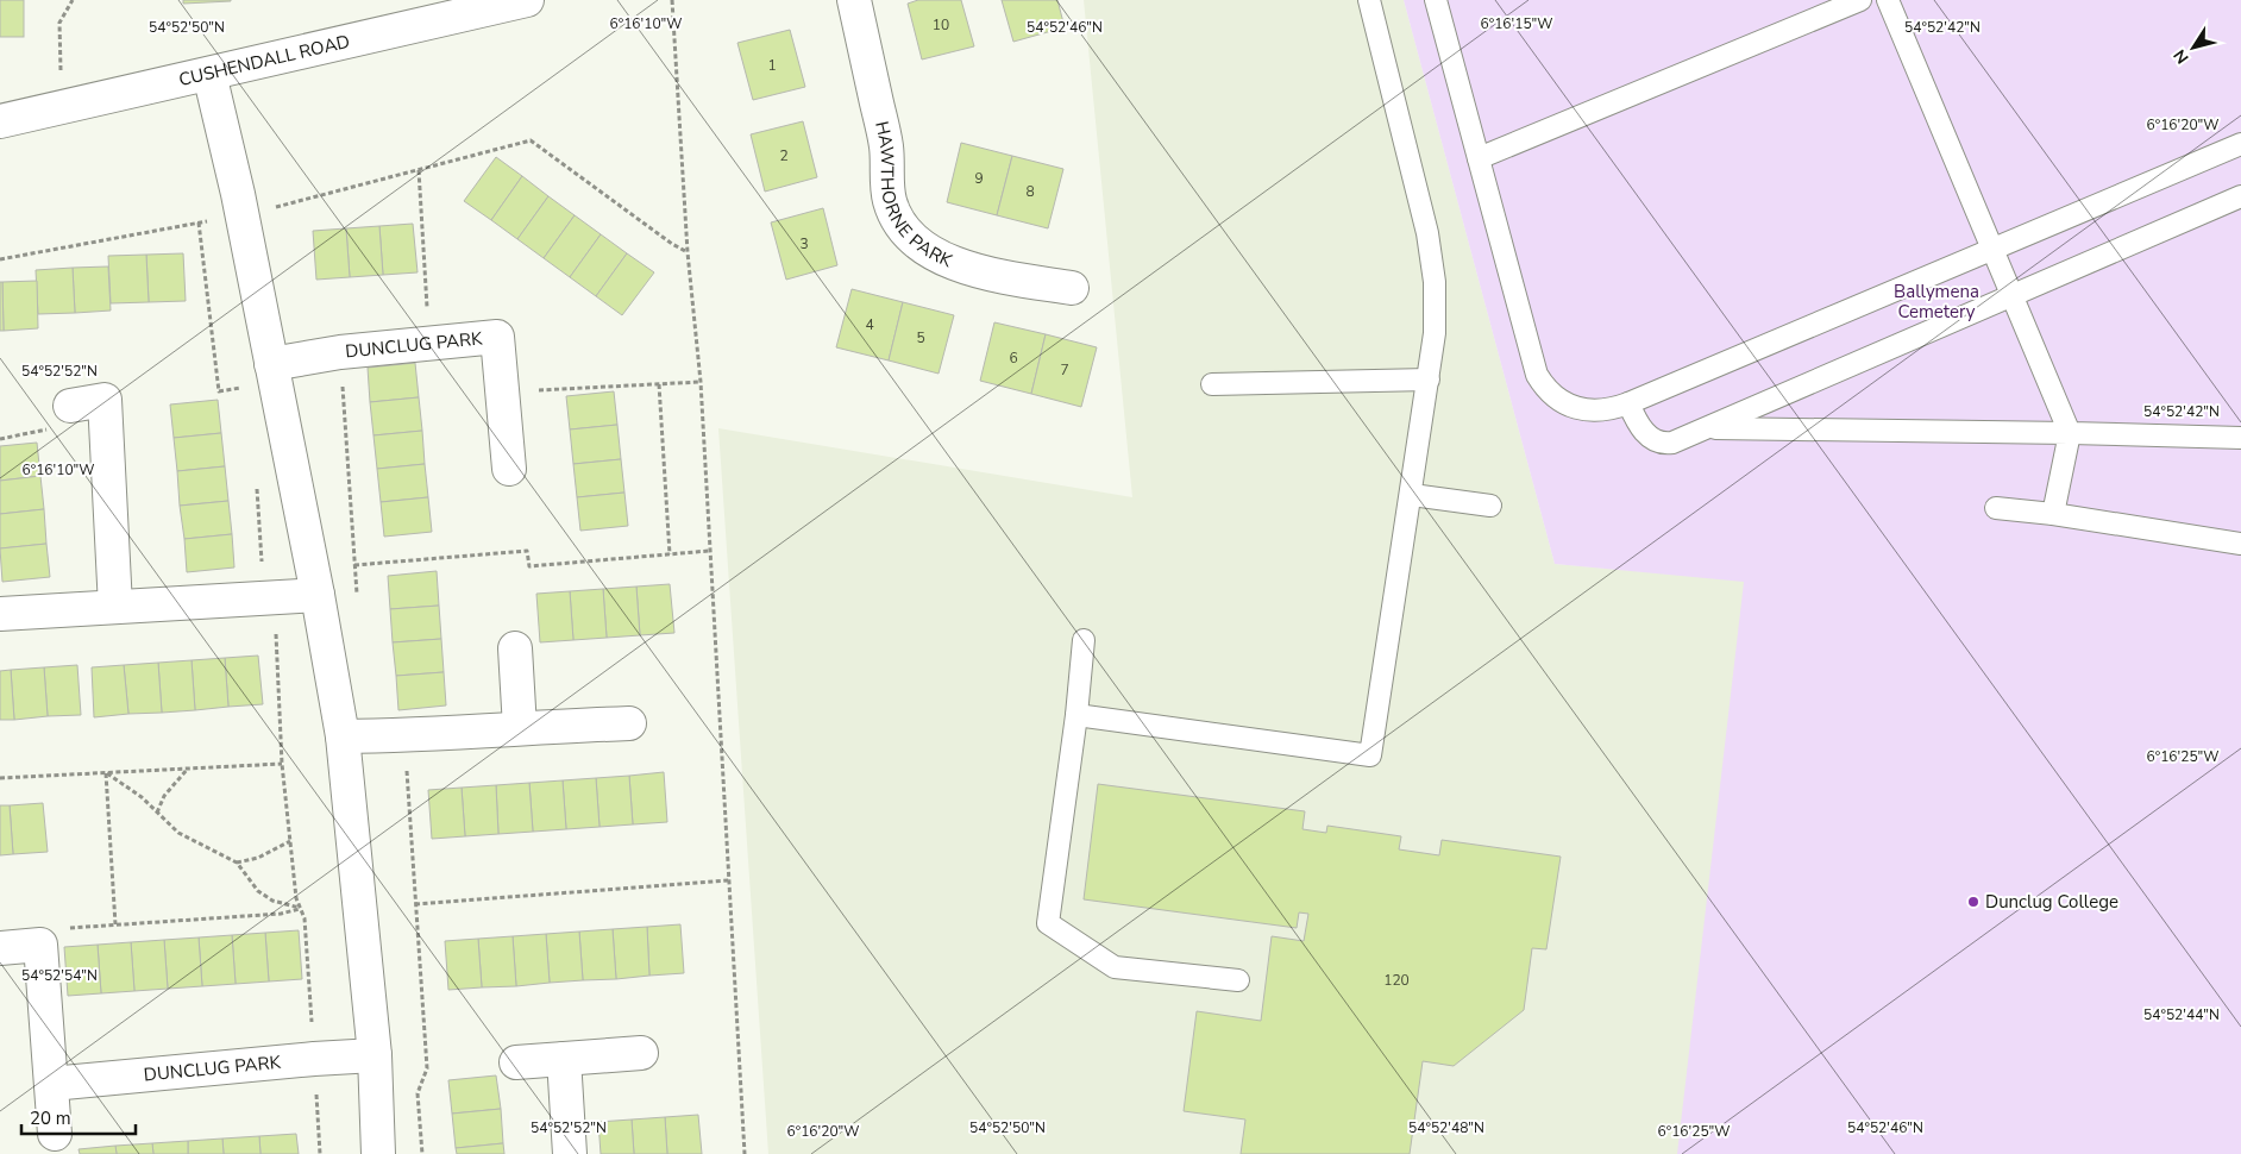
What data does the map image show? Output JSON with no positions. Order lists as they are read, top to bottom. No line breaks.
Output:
{"streets":{"street":["CUSHENDALL ROAD","HAWTHORNE PARK","DUNCLUG PARK"]},"parks":["Ballymena Cemetery"],"places":["Dunclug College"],"house_numbers":["10","1","2","9","8","3","4","5","6","7","120"],"scale_bar":"20 m","north":"bottom left","coordinates":["6°16'10\"W","6°16'15\"W","54°52'50\"N","54°52'46\"N","54°52'42\"N","6°16'20\"W","54°52'52\"N","6°16'25\"W","54°52'54\"N","54°52'44\"N","54°52'48\"N"]}
